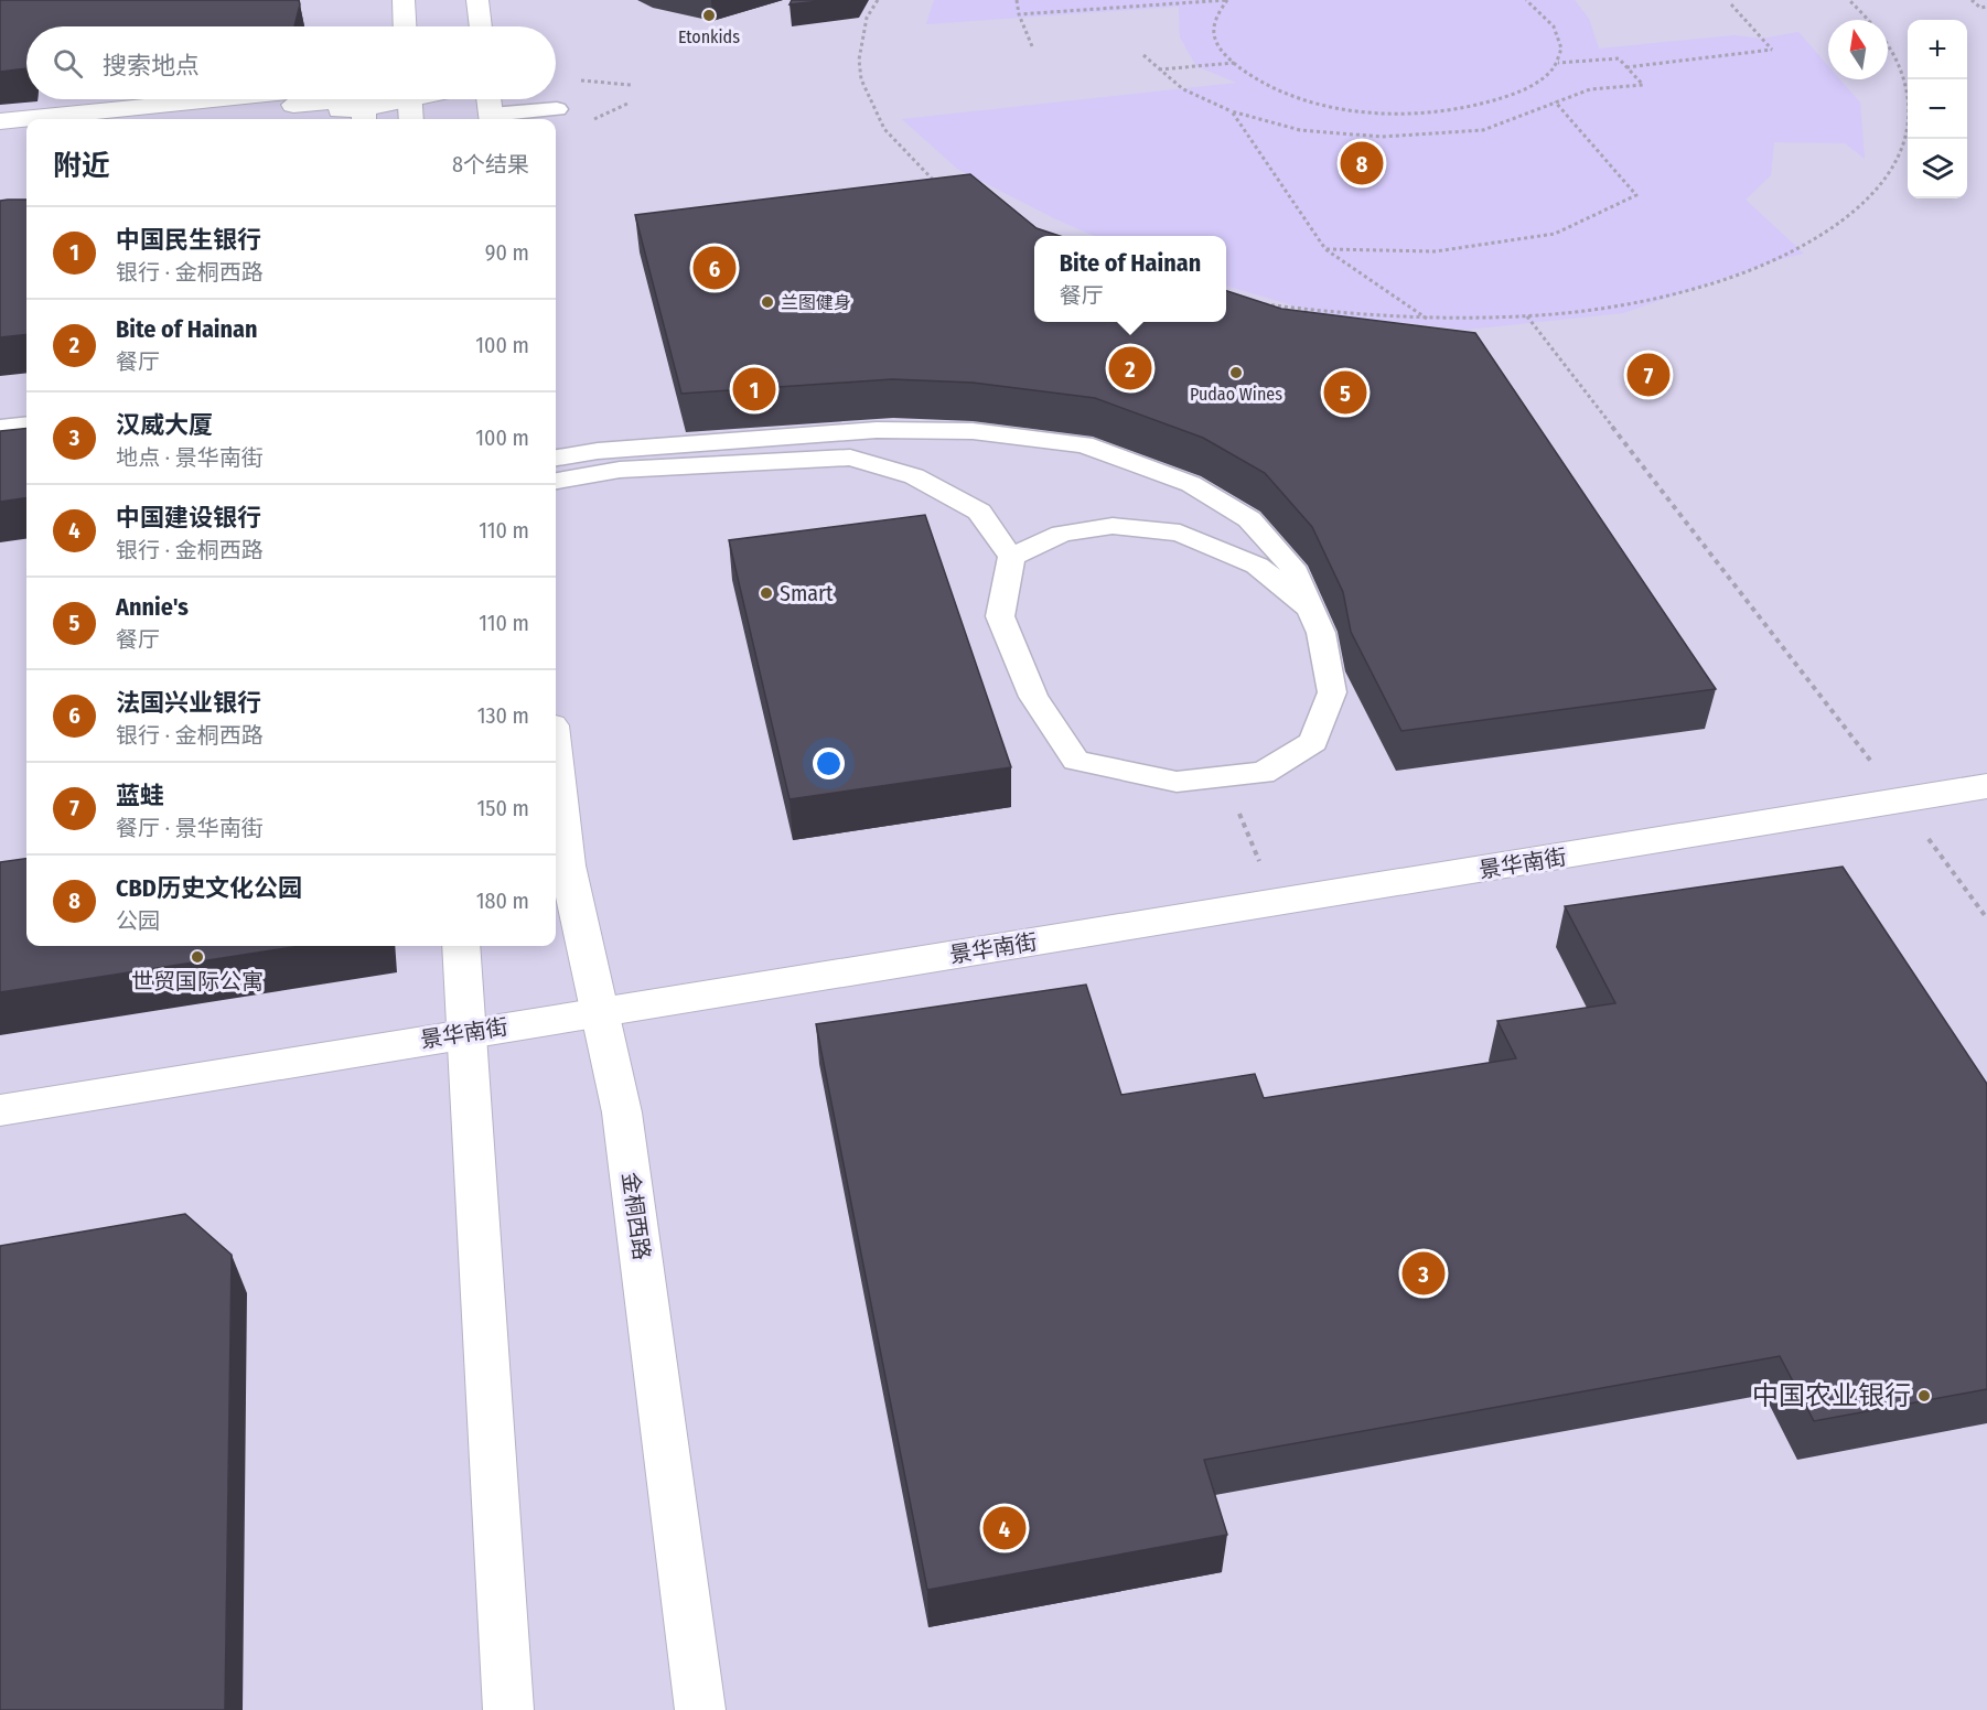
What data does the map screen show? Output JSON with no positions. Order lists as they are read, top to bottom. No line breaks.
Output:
{"streets":{"street":["景华南街","金桐西路"]},"crossings":[["景华南街","金桐西路"]],"places":["Etonkids","兰图健身","Pudao Wines","Smart","世贸国际公寓","中国农业银行"],"north":"top","page":{"map_buttons":["+","−"],"search":"搜索地点","heading":["附近","8个结果"],"pins":["8","6","2","7","1","5","3","4"],"list":[{"mark":"1","name":"中国民生银行","note":"银行 · 金桐西路","value":"90 m"},{"mark":"2","name":"Bite of Hainan","note":"餐厅","value":"100 m"},{"mark":"3","name":"汉威大厦","note":"地点 · 景华南街","value":"100 m"},{"mark":"4","name":"中国建设银行","note":"银行 · 金桐西路","value":"110 m"},{"mark":"5","name":"Annie's","note":"餐厅","value":"110 m"},{"mark":"6","name":"法国兴业银行","note":"银行 · 金桐西路","value":"130 m"},{"mark":"7","name":"蓝蛙","note":"餐厅 · 景华南街","value":"150 m"},{"mark":"8","name":"CBD历史文化公园","note":"公园","value":"180 m"}],"popup":["Bite of Hainan","餐厅"]}}
